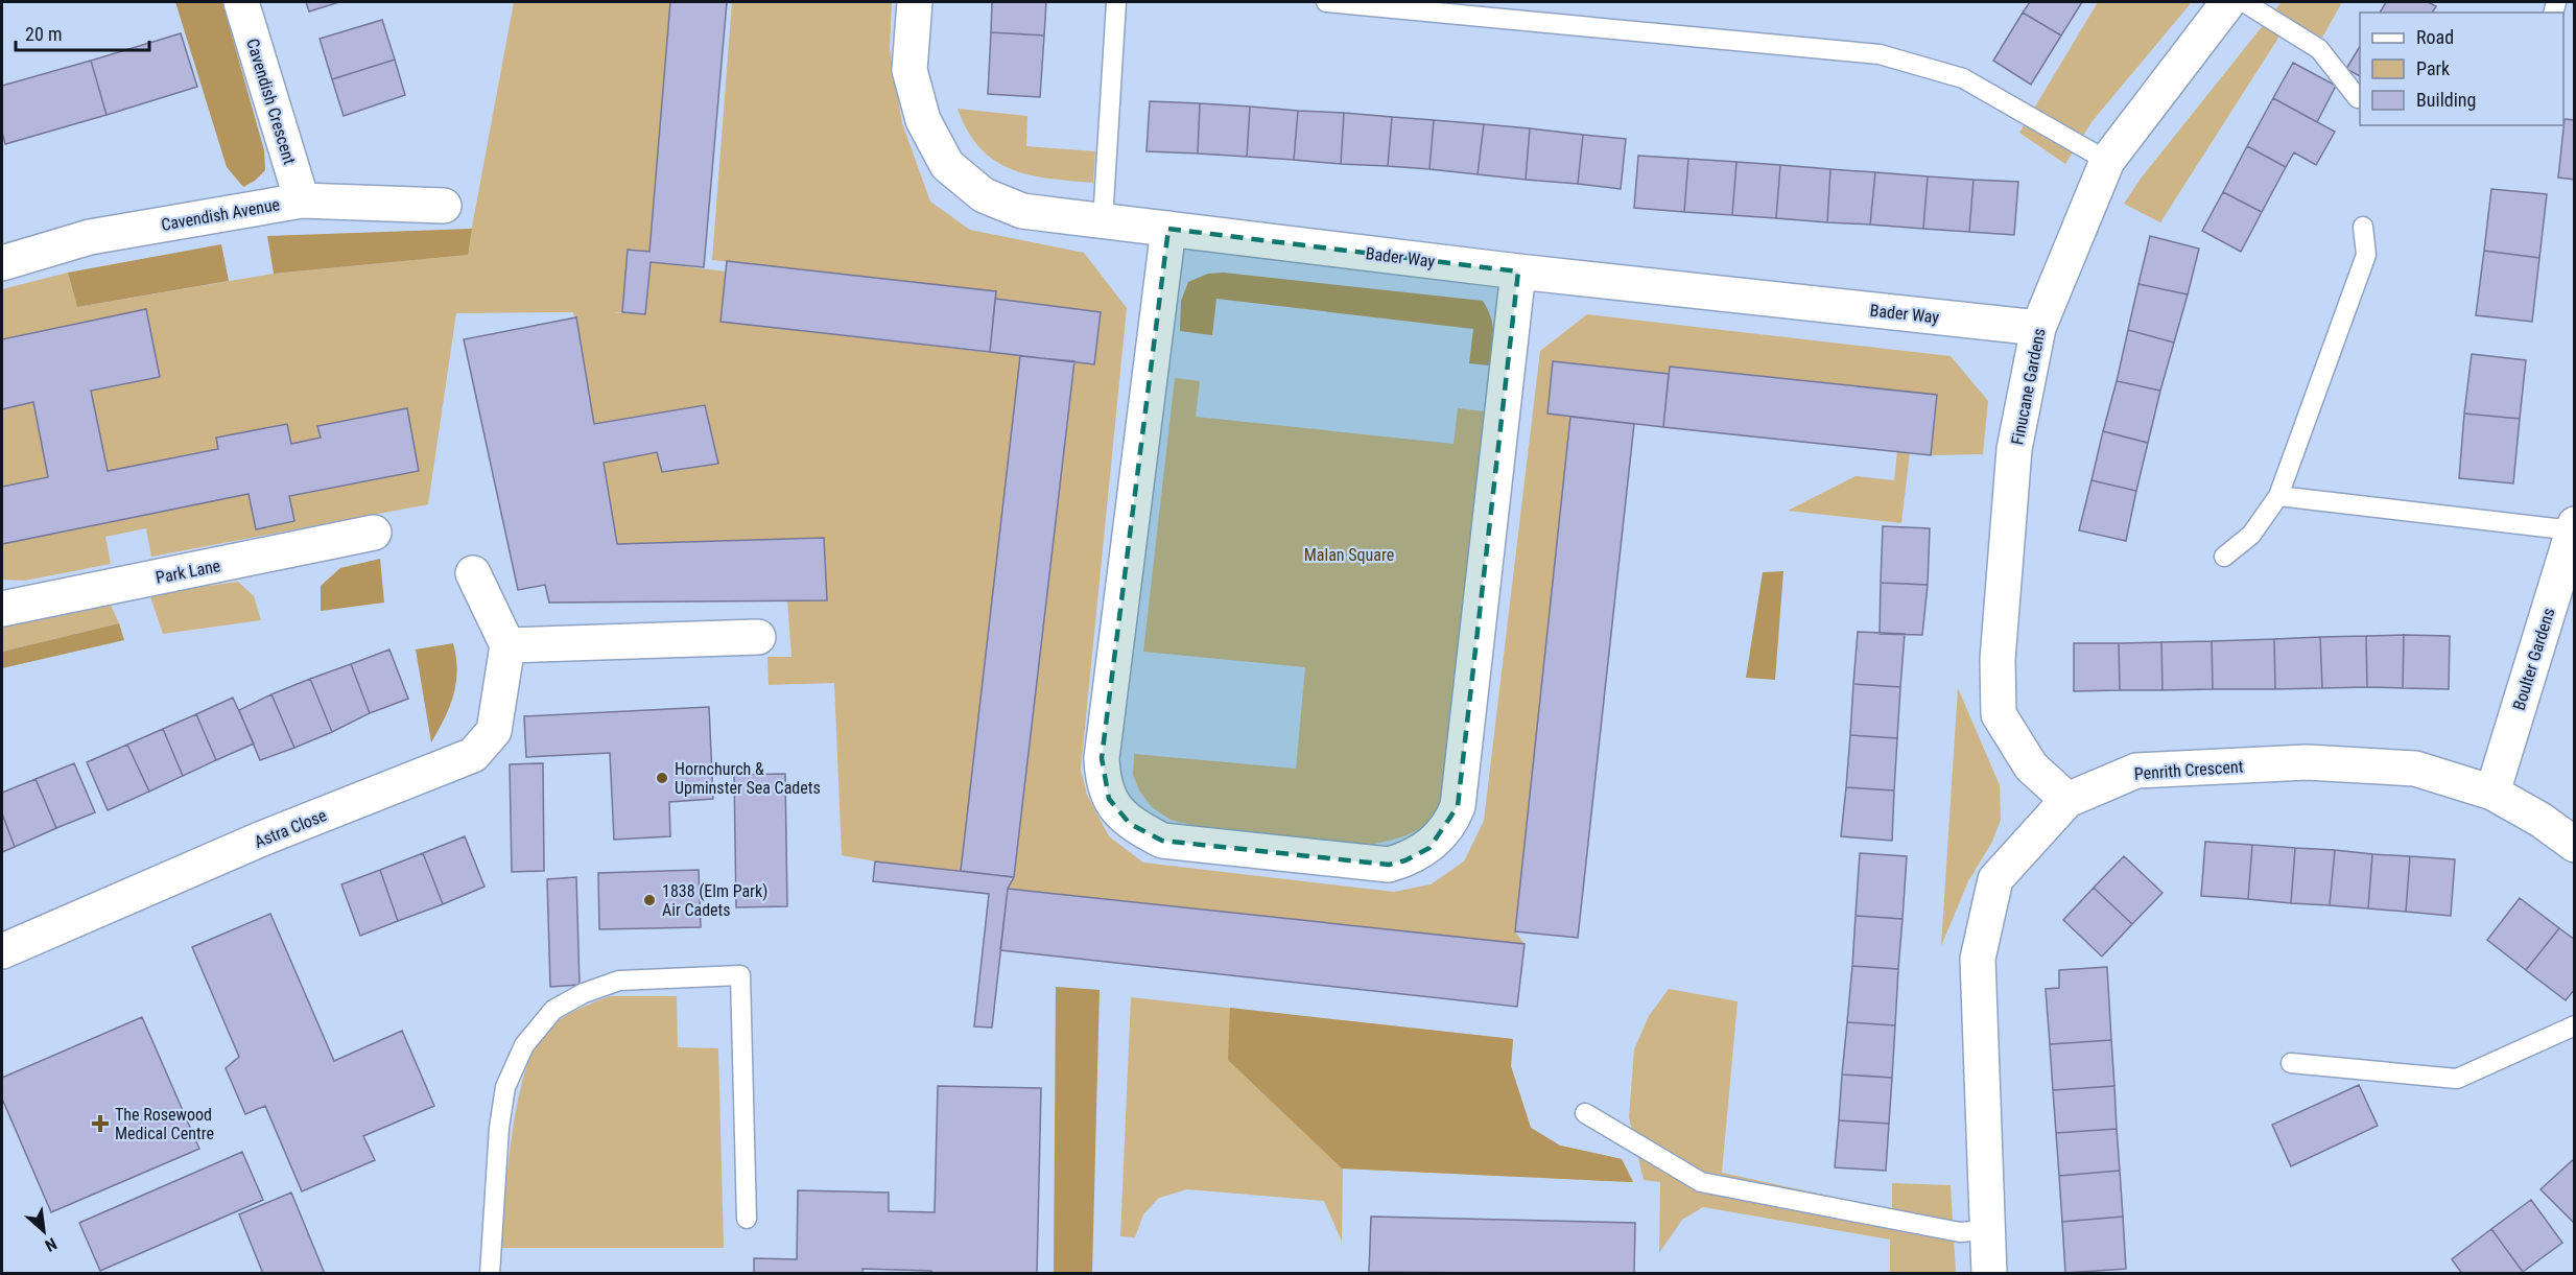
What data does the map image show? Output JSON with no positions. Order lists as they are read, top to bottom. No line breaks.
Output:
{"streets":{"street":["Cavendish Crescent","Cavendish Avenue","Bader Way","Finucane Gardens","Park Lane","Boulter Gardens","Penrith Crescent","Astra Close"]},"crossings":[["Cavendish Crescent","Cavendish Avenue"],["Bader Way","Finucane Gardens"],["Finucane Gardens","Penrith Crescent"],["Boulter Gardens","Penrith Crescent"]],"parks":["Malan Square"],"places":{"other":["Hornchurch & Upminster Sea Cadets","1838 (Elm Park) Air Cadets"],"health":["The Rosewood Medical Centre"]},"legend":["Road","Park","Building"],"scale_bar":"20 m","north":"bottom right"}
